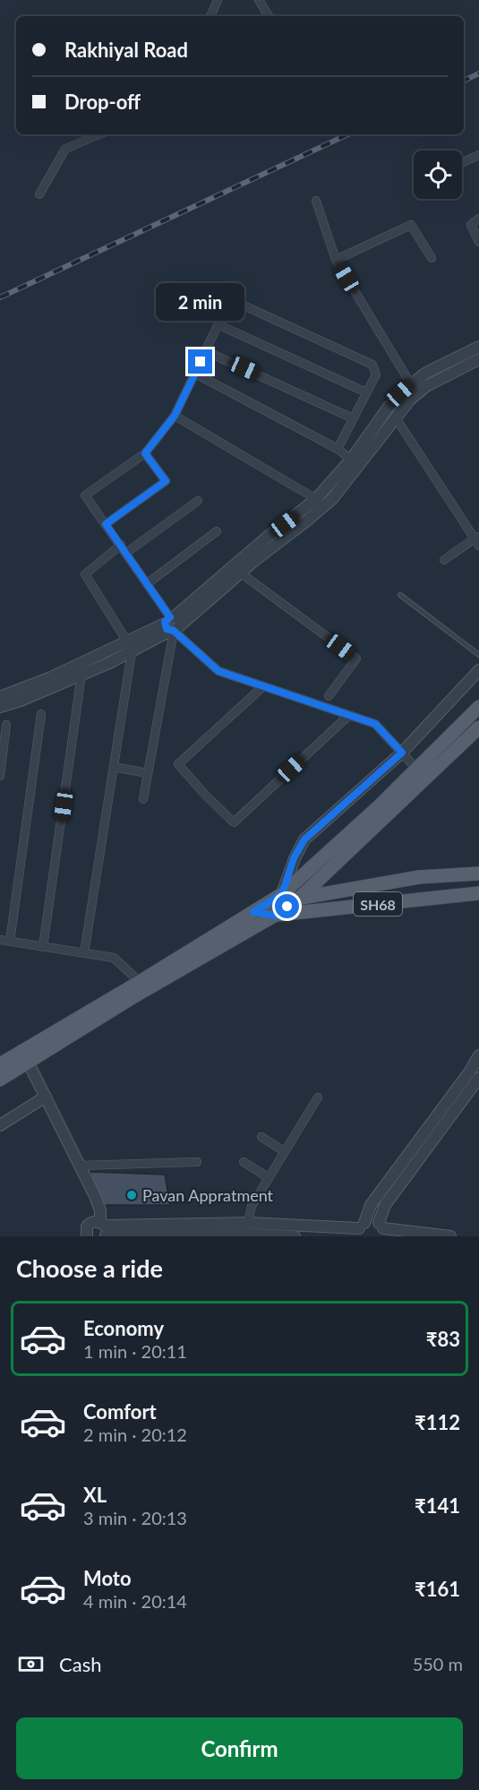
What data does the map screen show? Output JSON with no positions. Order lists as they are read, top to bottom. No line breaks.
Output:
{"streets":{"main road":["SH68"]},"places":["Pavan Appratment"],"page":{"banner":["Rakhiyal Road","Drop-off"],"bubble":"2 min","heading":"Choose a ride","list":[{"name":"Economy","note":"1 min · 20:11","value":"₹83"},{"name":"Comfort","note":"2 min · 20:12","value":"₹112"},{"name":"XL","note":"3 min · 20:13","value":"₹141"},{"name":"Moto","note":"4 min · 20:14","value":"₹161"}],"pay":["Cash","550 m"],"buttons":"Confirm"}}
